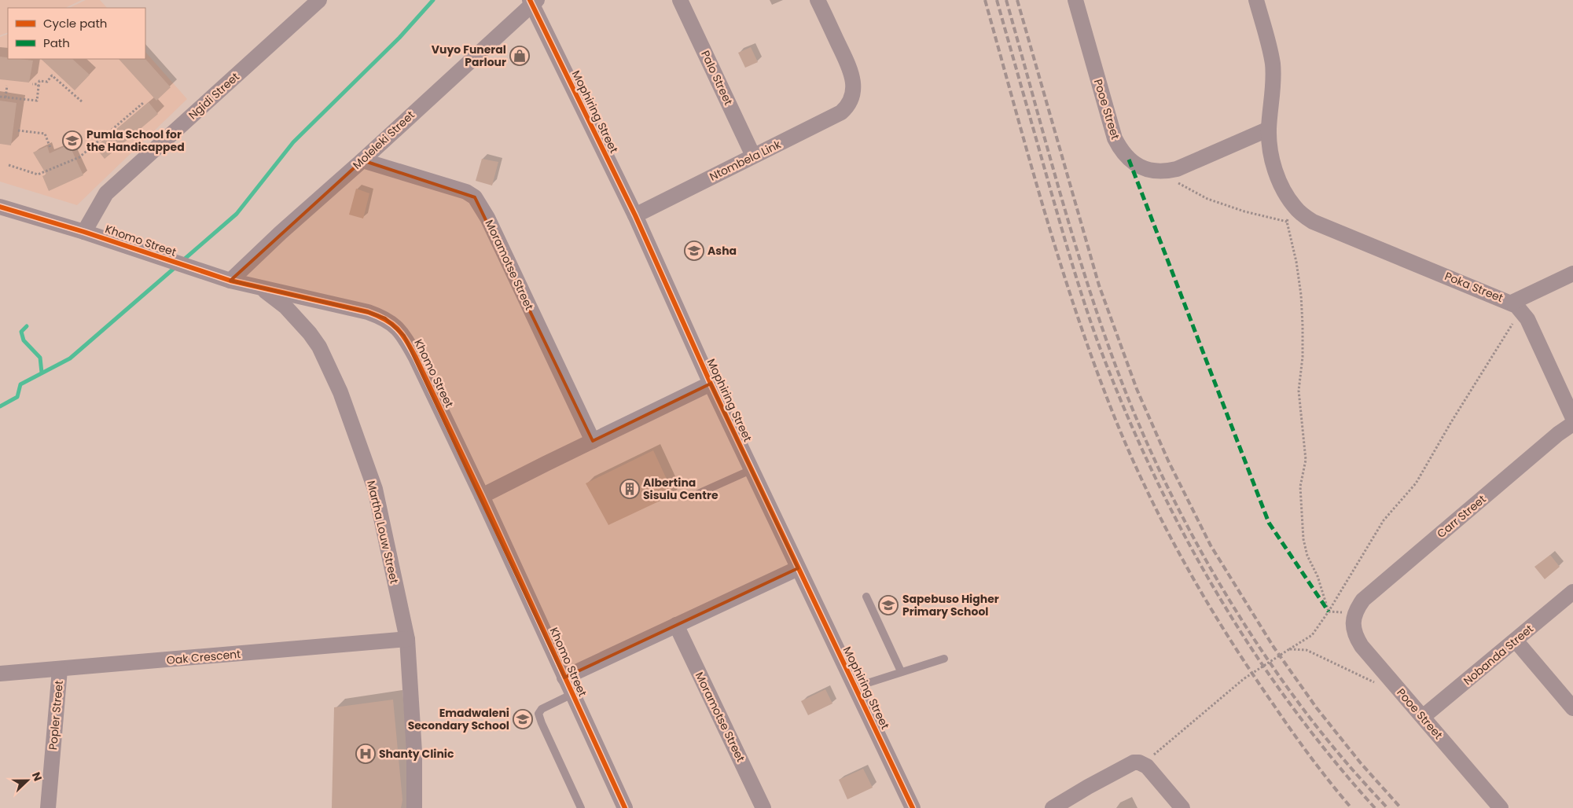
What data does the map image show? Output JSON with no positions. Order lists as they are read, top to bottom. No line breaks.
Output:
{"streets":{"street":["Palo Street","Ngidi Street","Pooe Street","Mophiring Street","Moleleki Street","Ntombela Link","Khomo Street","Moramotse Street","Poka Street","Carr Street","Martha Louw Street","Nobanda Street","Oak Crescent","Popler Street"]},"crossings":[["Palo Street","Ntombela Link"],["Ngidi Street","Khomo Street"],["Pooe Street","Carr Street"],["Pooe Street","Nobanda Street"],["Mophiring Street","Moleleki Street"],["Mophiring Street","Ntombela Link"],["Moleleki Street","Khomo Street"],["Moleleki Street","Moramotse Street"],["Khomo Street","Martha Louw Street"],["Martha Louw Street","Oak Crescent"],["Oak Crescent","Popler Street"]],"places":{"shop":["Vuyo Funeral Parlour"],"school or university":["Pumla School for the Handicapped","Asha","Sapebuso Higher Primary School","Emadwaleni Secondary School"],"building":["Albertina Sisulu Centre"],"hospital":["Shanty Clinic"]},"legend":["Cycle path","Path"],"north":"right"}
